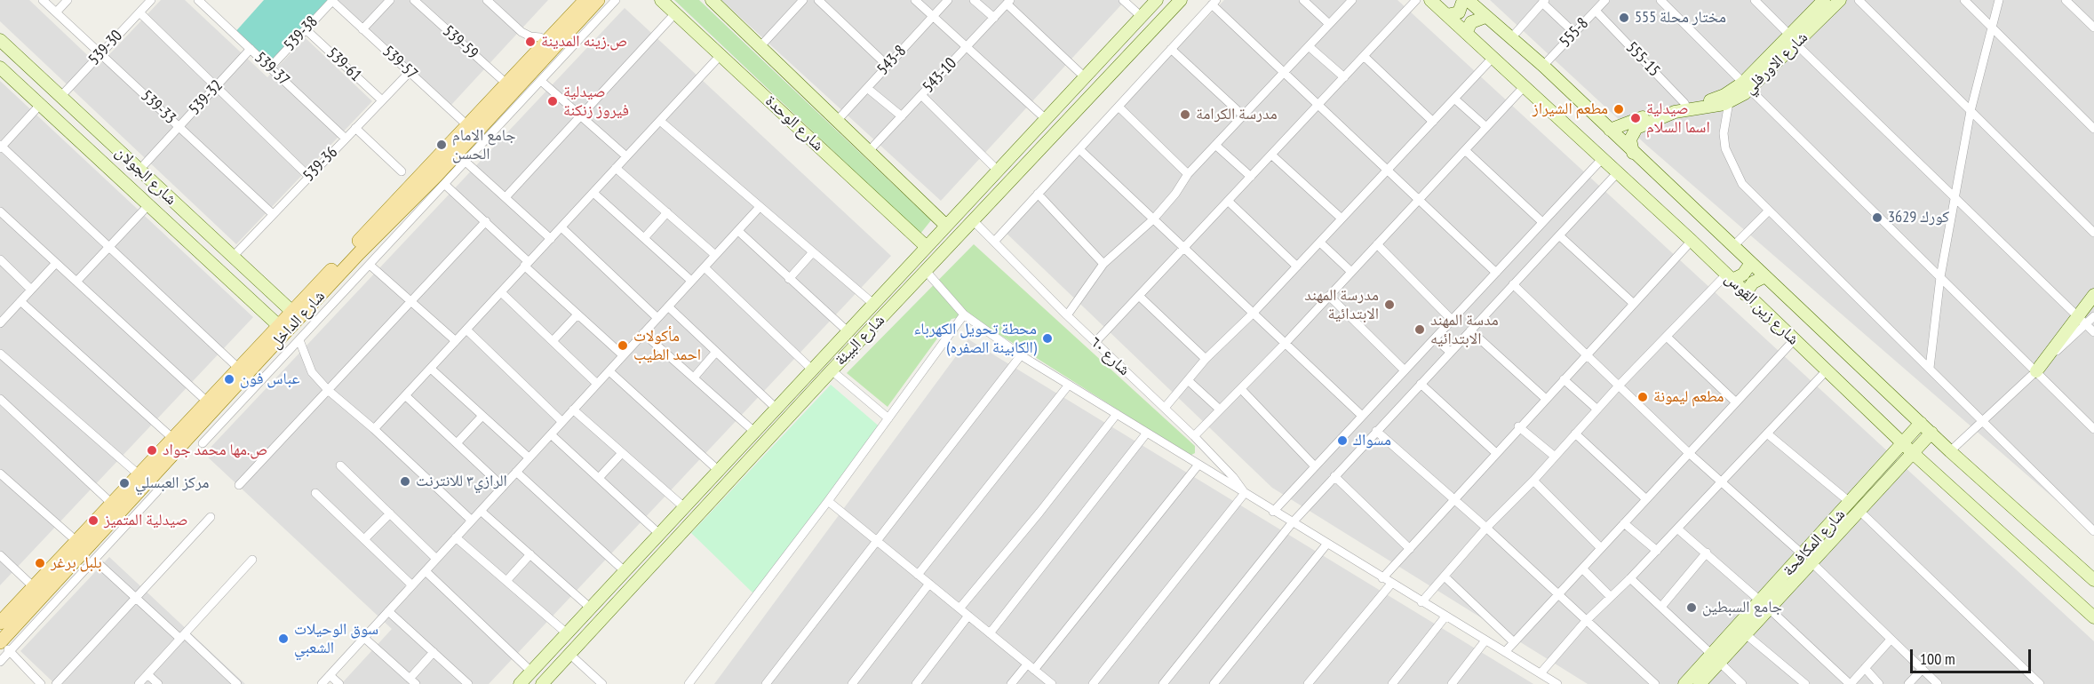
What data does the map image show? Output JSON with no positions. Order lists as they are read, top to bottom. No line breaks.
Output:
{"streets":{"main road":["شارع الداخل"],"street":["555-8","539-38","539-59","539-30","555-15","543-8","539-57","شارع الاورفلي","539-61","539-37","543-10","539-32","539-33","شارع الوحدة","539-36","شارع الجولان","شارع زين القوس","شارع البيئة","شارع ٦٠","شارع المكافحة"]},"crossings":[["555-8","555-15"],["555-8","شارع زين القوس"],["539-38","539-57"],["539-38","539-61"],["539-38","539-37"],["539-59","شارع الداخل"],["539-30","539-33"],["539-30","شارع الجولان"],["555-15","شارع الاورفلي"],["543-8","شارع الوحدة"],["539-57","539-36"],["539-57","شارع الداخل"],["شارع الاورفلي","شارع زين القوس"],["539-61","539-36"],["539-37","539-32"],["539-37","539-36"],["543-10","شارع الوحدة"],["539-32","539-33"],["539-32","شارع الجولان"],["539-33","539-36"],["شارع الوحدة","شارع البيئة"],["539-36","شارع الجولان"],["شارع الجولان","شارع الداخل"],["شارع زين القوس","شارع المكافحة"],["شارع البيئة","شارع ٦٠"]],"places":["مختار محلة 555","ص.زينه المدينة","صيدلية فيروز زنكنة","مطعم الشيراز","مدرسة الكرامة","صيدلية اسما السلام","جامع الامام الحسن","كورك 3629","مدرسة المهند الابتدائية","مدسة المهند الابتدائيه","محطة تحويل الكهرباء (الكابينة الصفره)","مأكولات احمد الطيب","عباس فون","مطعم ليمونة","مسواك","ص.مها محمد جواد","الرازي٣ للانترنت","مركز العبسلي","صيدلية المتميز","بلبل برغر","جامع السبطين","سوق الوحيلات الشعبي"],"scale_bar":"100 m"}
